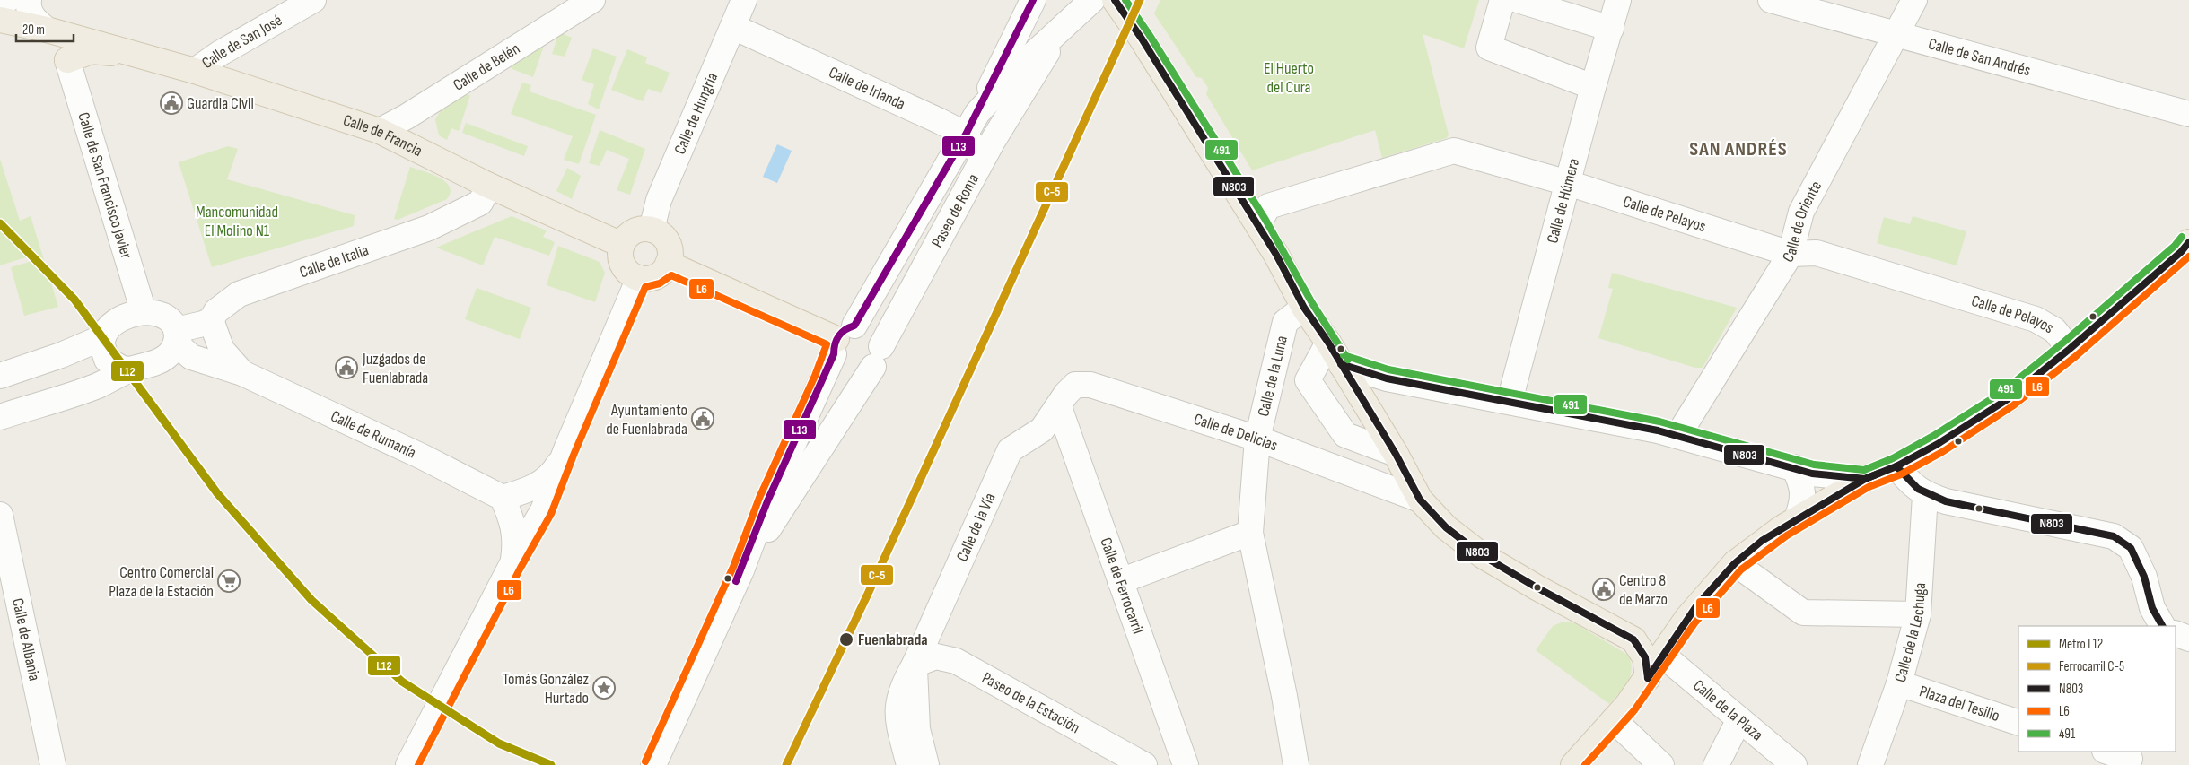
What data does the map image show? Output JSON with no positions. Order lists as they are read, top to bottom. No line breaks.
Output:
{"streets":{"main road":["Calle de Francia"],"street":["Calle de San José","Calle de San Andrés","Calle de Belén","Calle de Irlanda","Calle de Hungría","Calle de San Francisco Javier","Calle de Húmera","Paseo de Roma","Calle de Pelayos","Calle de Oriente","Calle de Italia","Calle de la Luna","Calle de Delicias","Calle de Rumanía","Calle de la Vía","Calle de Ferrocarril","Calle de la Lechuga","Calle de Albania","Paseo de la Estación","Plaza del Tesillo","Calle de la Plaza"]},"crossings":[["Calle de San José","Calle de Francia"],["Calle de San Andrés","Calle de Oriente"],["Calle de Belén","Calle de Francia"],["Calle de Irlanda","Calle de Hungría"],["Calle de Irlanda","Paseo de Roma"],["Calle de Hungría","Calle de Francia"],["Calle de Francia","Calle de San Francisco Javier"],["Calle de Francia","Calle de Italia"],["Calle de San Francisco Javier","Calle de Italia"],["Calle de San Francisco Javier","Calle de Rumanía"],["Calle de Húmera","Calle de Pelayos"],["Calle de Pelayos","Calle de Oriente"],["Calle de Italia","Calle de Rumanía"],["Calle de la Luna","Calle de Delicias"],["Calle de Delicias","Calle de la Vía"],["Calle de Delicias","Calle de Ferrocarril"],["Calle de la Vía","Calle de Ferrocarril"],["Calle de la Vía","Paseo de la Estación"],["Calle de la Lechuga","Plaza del Tesillo"]],"districts":["SAN ANDRÉS"],"parks":["El Huerto del Cura","Mancomunidad El Molino N1"],"places":{"public building":["Guardia Civil","Juzgados de Fuenlabrada","Ayuntamiento de Fuenlabrada","Centro 8 de Marzo"],"supermarket":["Centro Comercial Plaza de la Estación"],"other":["Fuenlabrada"],"place":["Tomás González Hurtado"]},"lines":["rail line C-5","transit line N803","transit line 491","transit line L13","metro line L12","transit line L6"],"legend":["Metro L12","Ferrocarril C-5","N803","L6","491"],"scale_bar":"20 m"}
